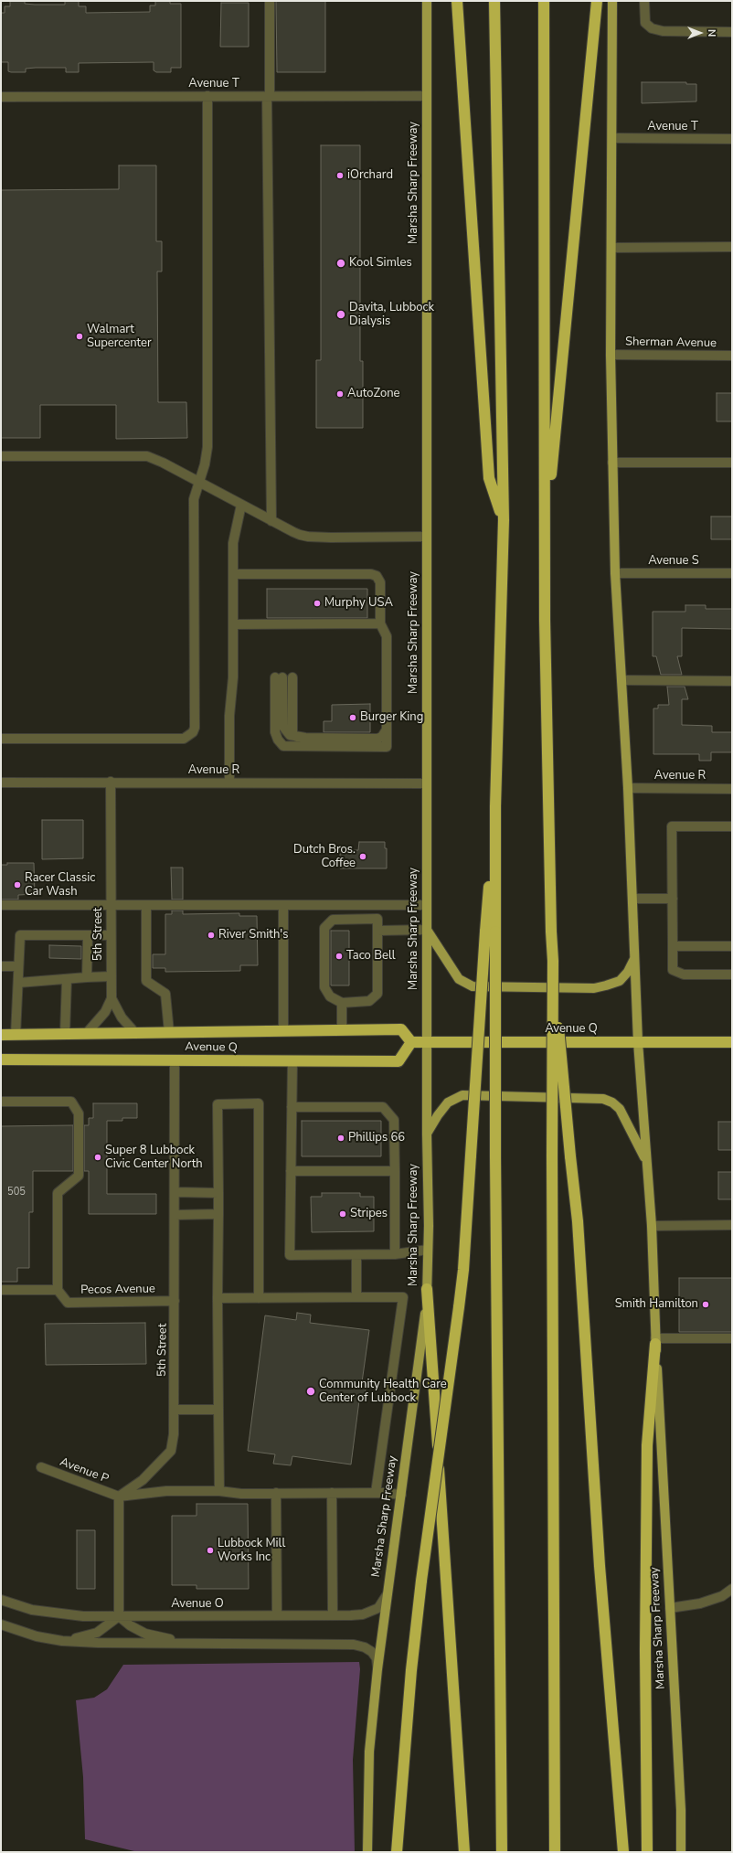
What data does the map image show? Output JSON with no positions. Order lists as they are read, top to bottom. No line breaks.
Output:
{"streets":{"highway":["Avenue Q"],"main road":["Marsha Sharp Freeway"],"street":["Avenue T","Sherman Avenue","Avenue S","Avenue R","5th Street","Pecos Avenue","Avenue P","Avenue O"]},"crossings":[["Avenue T","Marsha Sharp Freeway"],["Marsha Sharp Freeway","Sherman Avenue"],["Marsha Sharp Freeway","Avenue S"],["Marsha Sharp Freeway","Avenue R"],["Marsha Sharp Freeway","Avenue Q"],["Marsha Sharp Freeway","Avenue O"],["Avenue R","5th Street"],["5th Street","Avenue Q"],["5th Street","Pecos Avenue"],["5th Street","Avenue P"]],"places":["iOrchard","Kool Simles","Davita, Lubbock Dialysis","Walmart Supercenter","AutoZone","Murphy USA","Burger King","Dutch Bros. Coffee","Racer Classic Car Wash","River Smith's","Taco Bell","Phillips 66","Super 8 Lubbock Civic Center North","Stripes","Smith Hamilton","Community Health Care Center of Lubbock","Lubbock Mill Works Inc"],"house_numbers":["505"],"north":"right"}
